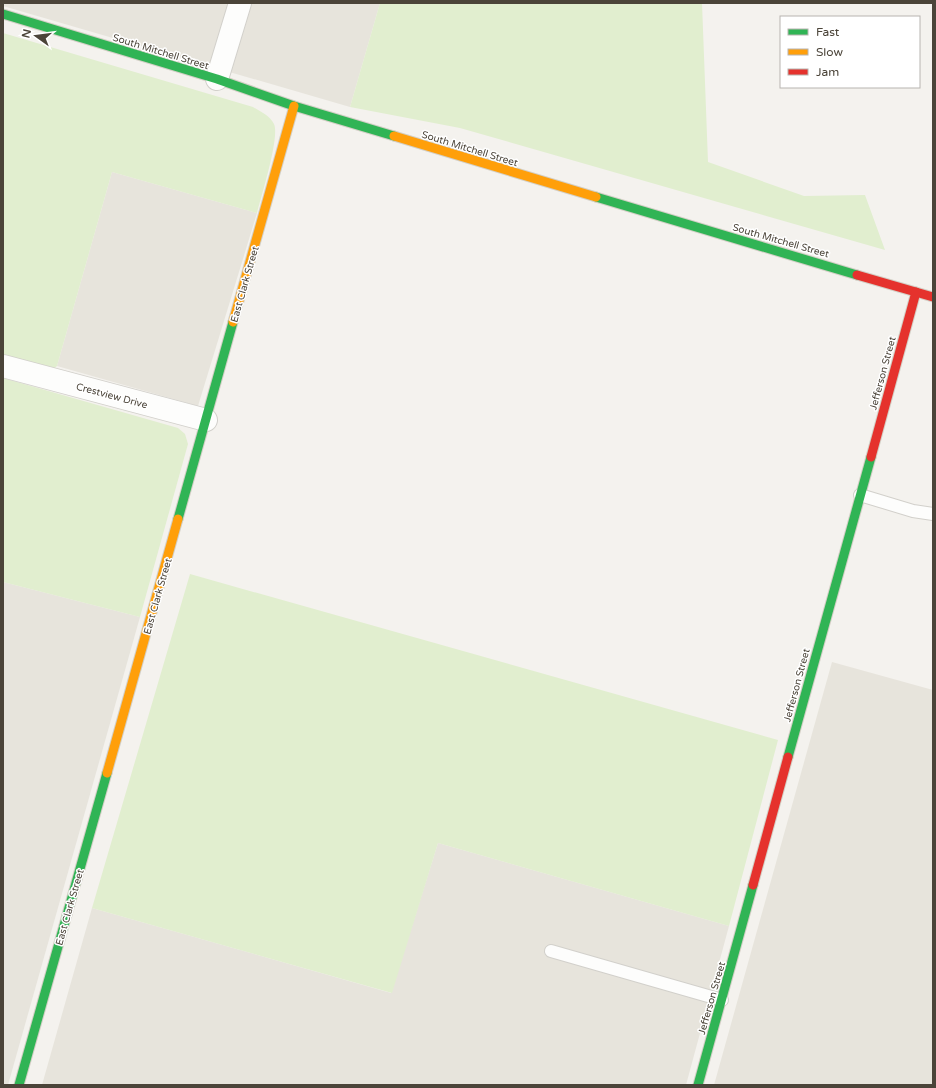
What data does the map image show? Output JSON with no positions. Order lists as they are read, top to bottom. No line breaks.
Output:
{"streets":{"street":["South Mitchell Street","East Clark Street","Jefferson Street","Crestview Drive"]},"crossings":[["South Mitchell Street","East Clark Street"],["South Mitchell Street","Jefferson Street"],["East Clark Street","Crestview Drive"]],"legend":["Fast","Slow","Jam"],"north":"left"}
